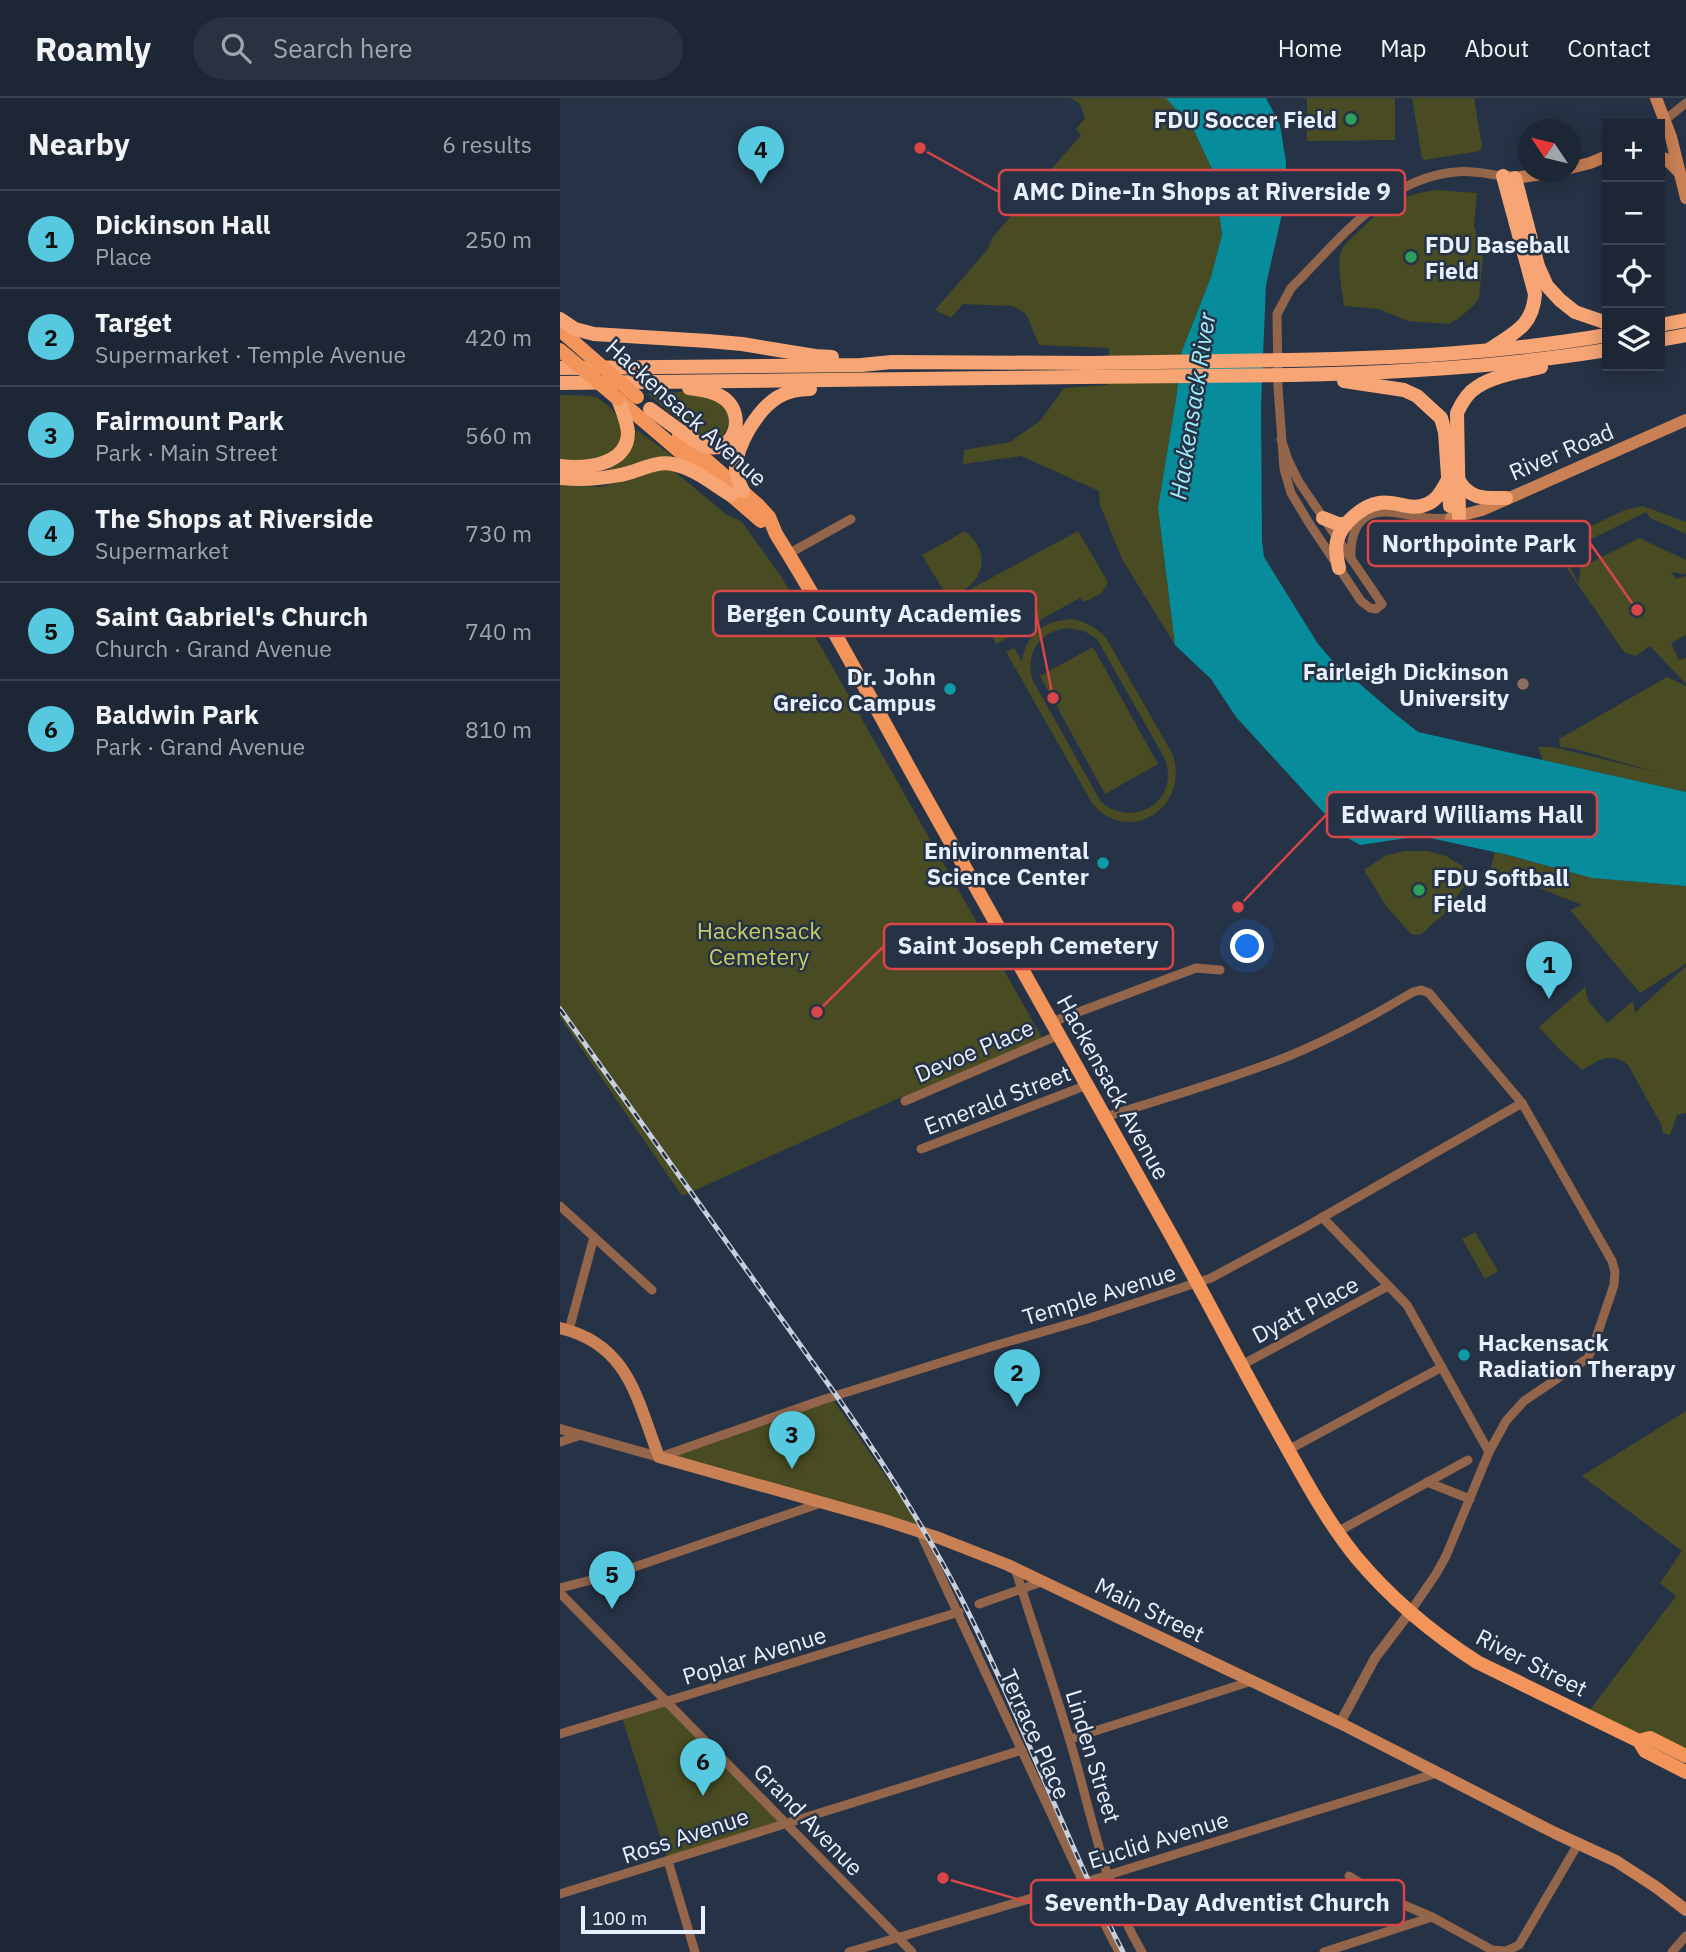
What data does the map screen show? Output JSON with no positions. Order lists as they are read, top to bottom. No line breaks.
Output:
{"streets":{"main road":["Hackensack Avenue","River Road","Main Street","River Street"],"street":["Devoe Place","Emerald Street","Temple Avenue","Dyatt Place","Poplar Avenue","Terrace Place","Linden Street","Grand Avenue","Ross Avenue","Euclid Avenue"]},"crossings":[["Hackensack Avenue","Devoe Place"],["Hackensack Avenue","Emerald Street"],["Hackensack Avenue","Temple Avenue"],["Hackensack Avenue","Dyatt Place"],["Hackensack Avenue","River Street"],["Temple Avenue","Main Street"],["Main Street","Terrace Place"],["Main Street","Linden Street"],["Main Street","Euclid Avenue"],["Poplar Avenue","Terrace Place"],["Poplar Avenue","Grand Avenue"],["Terrace Place","Ross Avenue"],["Terrace Place","Euclid Avenue"],["Linden Street","Euclid Avenue"],["Grand Avenue","Ross Avenue"],["Grand Avenue","Euclid Avenue"]],"water":["Hackensack River"],"parks":["Hackensack Cemetery"],"places":["FDU Soccer Field","AMC Dine-In Shops at Riverside 9","FDU Baseball Field","Northpointe Park","Fairleigh Dickinson University","Dr. John Greico Campus","Bergen County Academies","Enivironmental Science Center","FDU Softball Field","Edward Williams Hall","Saint Joseph Cemetery","Hackensack Radiation Therapy","Seventh-Day Adventist Church"],"scale_bar":"100 m","north":"top left","page":{"header":"Roamly","search":"Search here","nav":["Home","Map","About","Contact"],"heading":["Nearby","6 results"],"map_buttons":["+","−"],"pins":["4","1","2","3","5","6"],"list":[{"mark":"1","name":"Dickinson Hall","note":"Place","value":"250 m"},{"mark":"2","name":"Target","note":"Supermarket · Temple Avenue","value":"420 m"},{"mark":"3","name":"Fairmount Park","note":"Park · Main Street","value":"560 m"},{"mark":"4","name":"The Shops at Riverside","note":"Supermarket","value":"730 m"},{"mark":"5","name":"Saint Gabriel's Church","note":"Church · Grand Avenue","value":"740 m"},{"mark":"6","name":"Baldwin Park","note":"Park · Grand Avenue","value":"810 m"}],"scale":"100 m"}}
